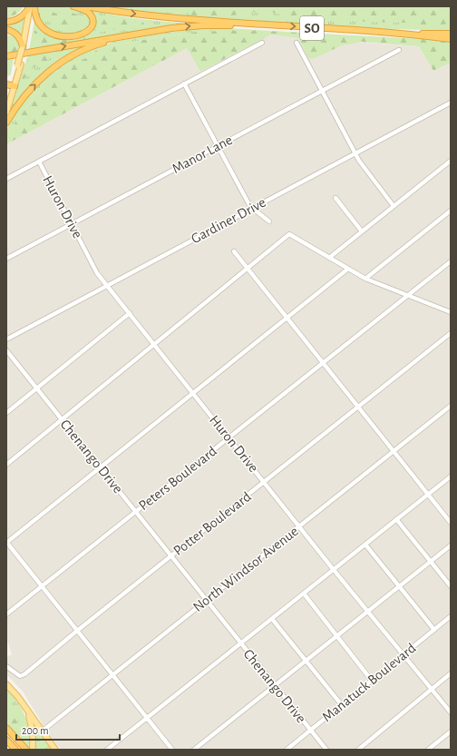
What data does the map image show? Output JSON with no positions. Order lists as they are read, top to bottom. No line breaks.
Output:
{"streets":{"highway":["SO"],"street":["Manor Lane","Huron Drive","Gardiner Drive","Chenango Drive","Peters Boulevard","Potter Boulevard","North Windsor Avenue","Manatuck Boulevard"]},"crossings":[["Manor Lane","Huron Drive"],["Huron Drive","Gardiner Drive"],["Huron Drive","Peters Boulevard"],["Huron Drive","Potter Boulevard"],["Huron Drive","North Windsor Avenue"],["Huron Drive","Manatuck Boulevard"],["Chenango Drive","Peters Boulevard"],["Chenango Drive","Potter Boulevard"],["Chenango Drive","North Windsor Avenue"],["Chenango Drive","Manatuck Boulevard"]],"scale_bar":"200 m"}
